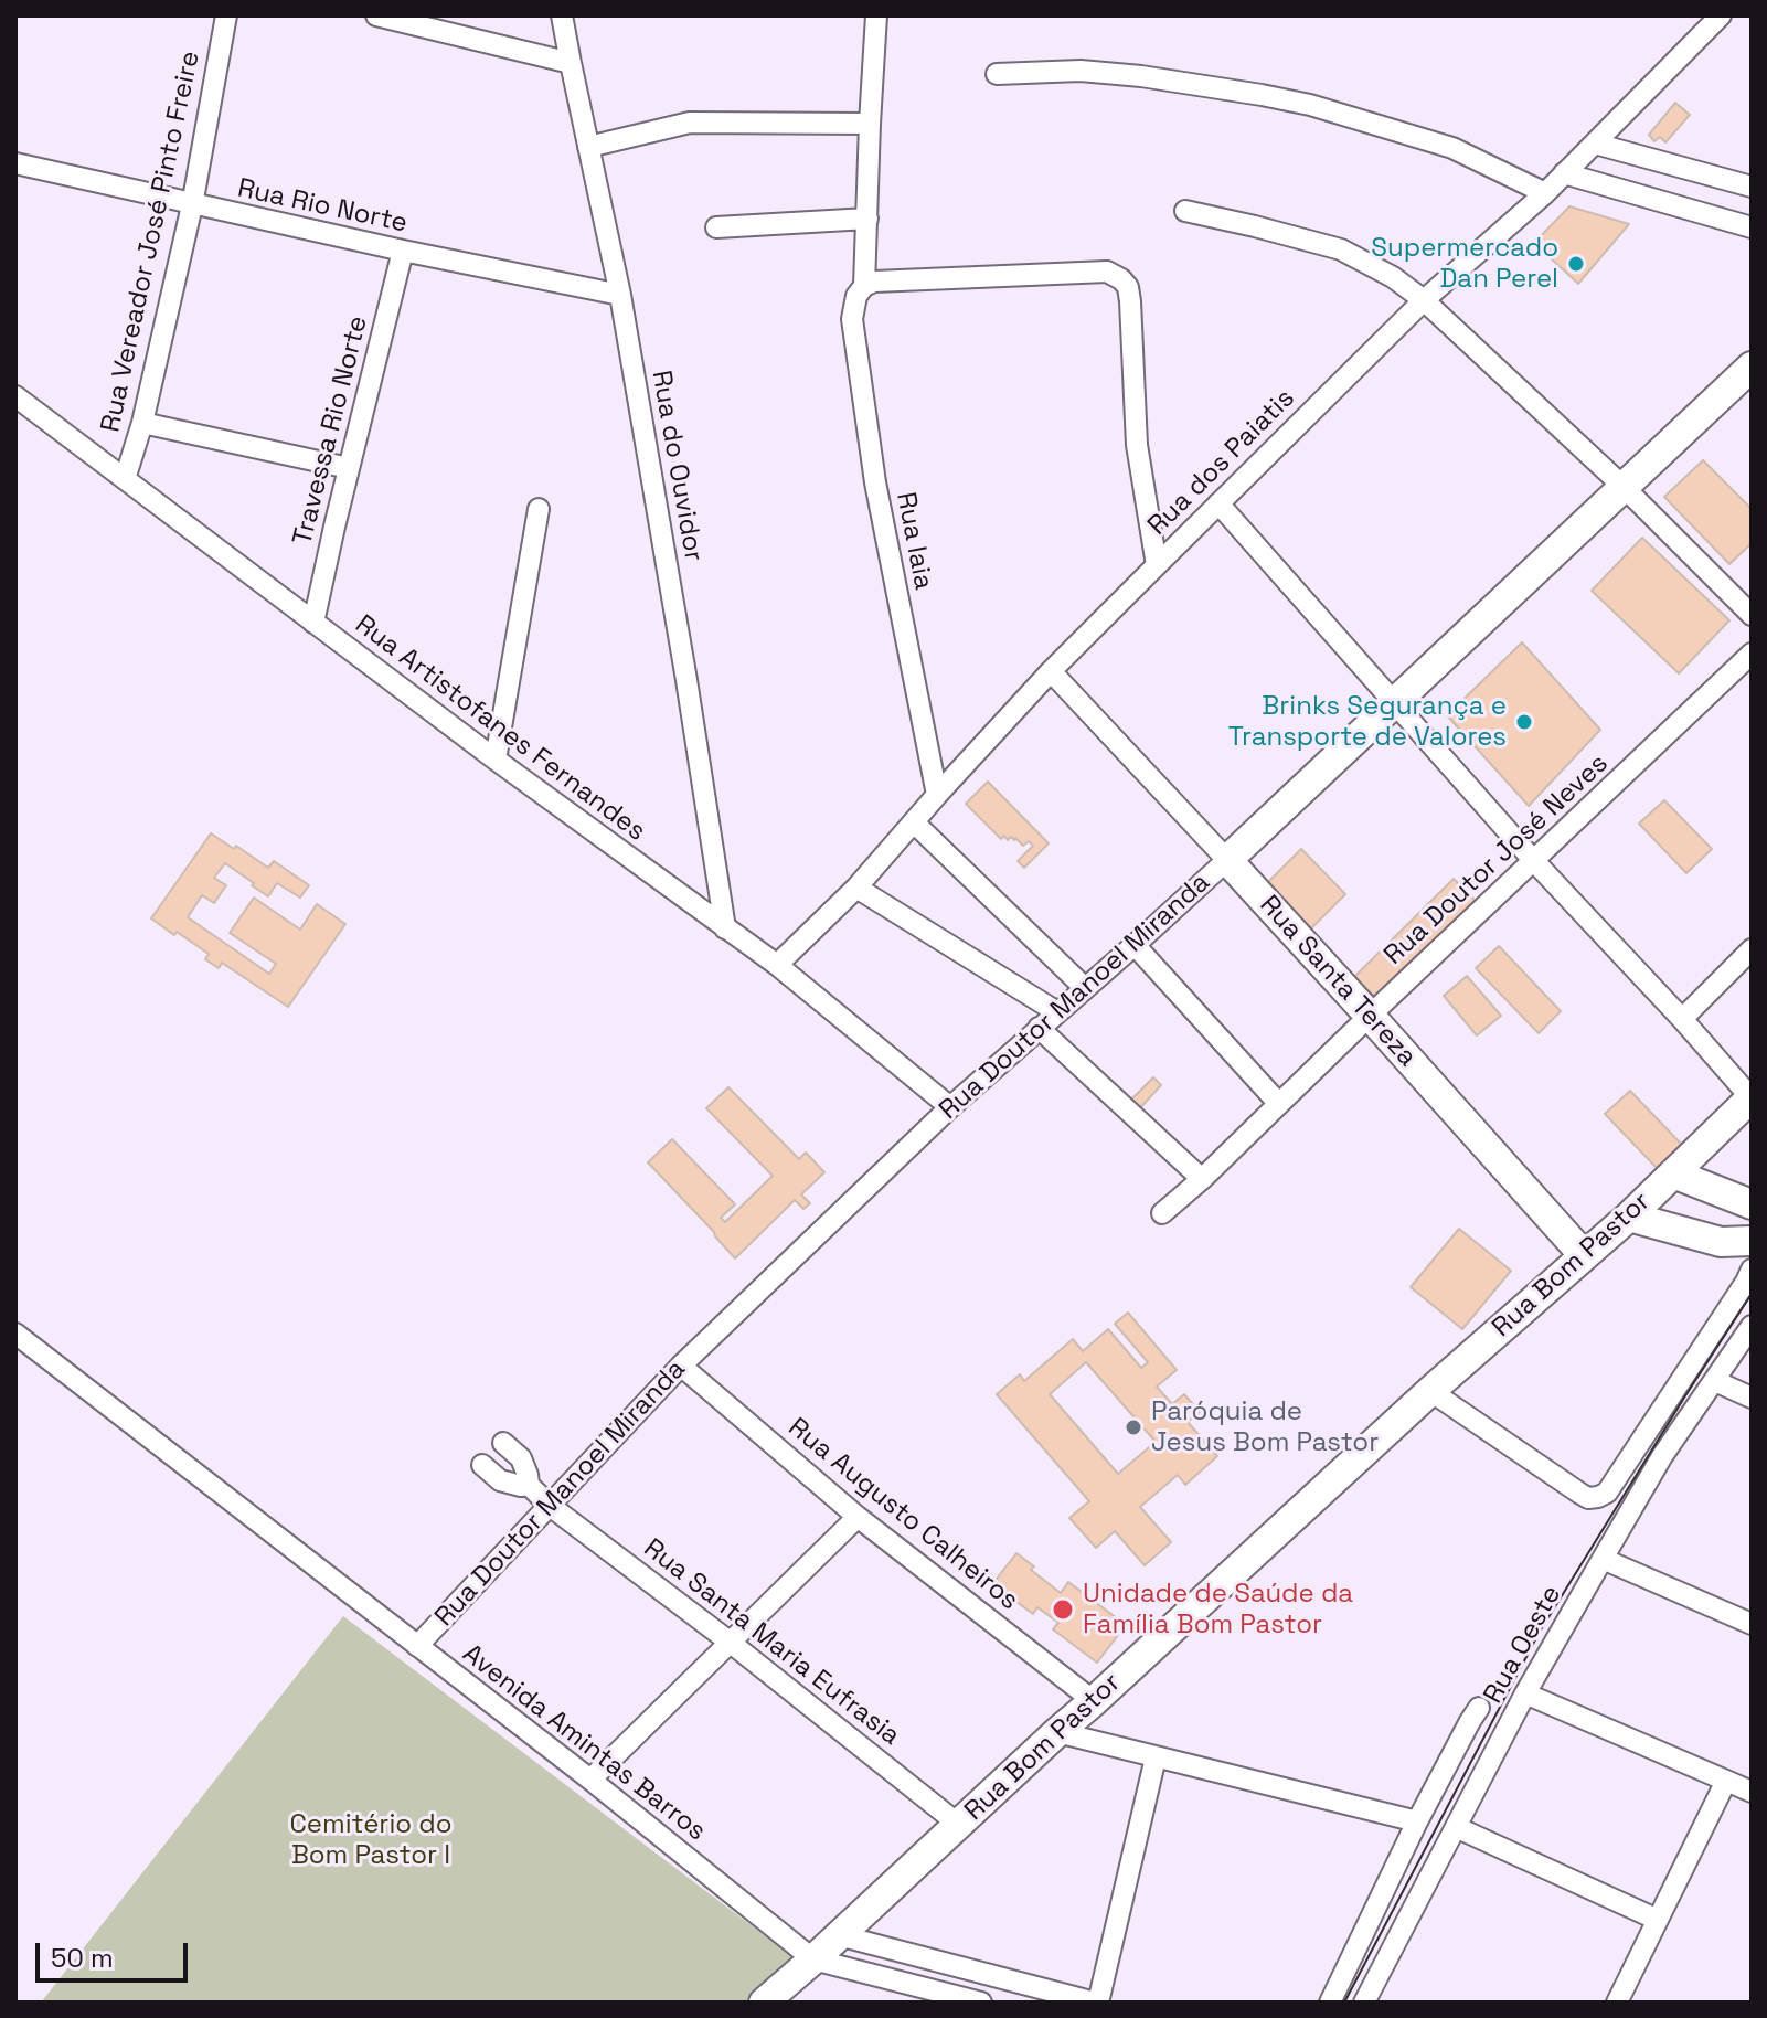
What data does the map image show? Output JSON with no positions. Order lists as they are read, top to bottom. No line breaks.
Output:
{"streets":{"street":["Rua Rio Norte","Rua Vereador José Pinto Freire","Travessa Rio Norte","Rua dos Paiatis","Rua do Ouvidor","Rua Iaia","Rua Artistofanes Fernandes","Rua Doutor José Neves","Rua Santa Tereza","Rua Doutor Manoel Miranda","Rua Bom Pastor","Rua Augusto Calheiros","Rua Santa Maria Eufrasia","Rua Oeste","Avenida Amintas Barros"]},"crossings":[["Rua Rio Norte","Rua Vereador José Pinto Freire"],["Rua Rio Norte","Travessa Rio Norte"],["Rua Rio Norte","Rua do Ouvidor"],["Rua Vereador José Pinto Freire","Rua Artistofanes Fernandes"],["Travessa Rio Norte","Rua Artistofanes Fernandes"],["Rua dos Paiatis","Rua Iaia"],["Rua dos Paiatis","Rua Artistofanes Fernandes"],["Rua dos Paiatis","Rua Santa Tereza"],["Rua do Ouvidor","Rua Artistofanes Fernandes"],["Rua Artistofanes Fernandes","Rua Doutor Manoel Miranda"],["Rua Doutor José Neves","Rua Santa Tereza"],["Rua Santa Tereza","Rua Doutor Manoel Miranda"],["Rua Santa Tereza","Rua Bom Pastor"],["Rua Doutor Manoel Miranda","Rua Augusto Calheiros"],["Rua Doutor Manoel Miranda","Rua Santa Maria Eufrasia"],["Rua Doutor Manoel Miranda","Avenida Amintas Barros"],["Rua Bom Pastor","Rua Augusto Calheiros"],["Rua Bom Pastor","Rua Santa Maria Eufrasia"],["Rua Bom Pastor","Avenida Amintas Barros"]],"parks":["Cemitério do Bom Pastor I"],"places":["Supermercado Dan Perel","Brinks Segurança e Transporte de Valores","Paróquia de Jesus Bom Pastor","Unidade de Saúde da Família Bom Pastor"],"scale_bar":"50 m"}
